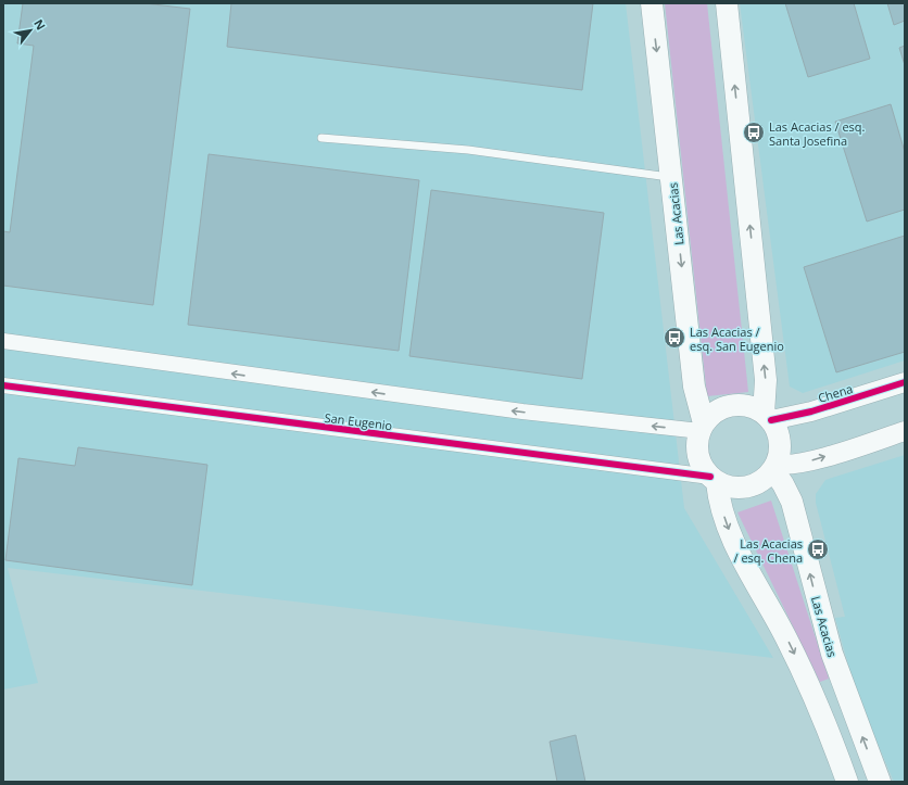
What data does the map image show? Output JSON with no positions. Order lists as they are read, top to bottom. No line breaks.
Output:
{"streets":{"main road":["Las Acacias"],"street":["Chena","San Eugenio"]},"crossings":[["Las Acacias","Chena"],["Las Acacias","San Eugenio"],["Chena","San Eugenio"]],"places":{"bus stop":["Las Acacias / esq. Santa Josefina","Las Acacias / esq. San Eugenio","Las Acacias / esq. Chena"]},"north":"top right"}
